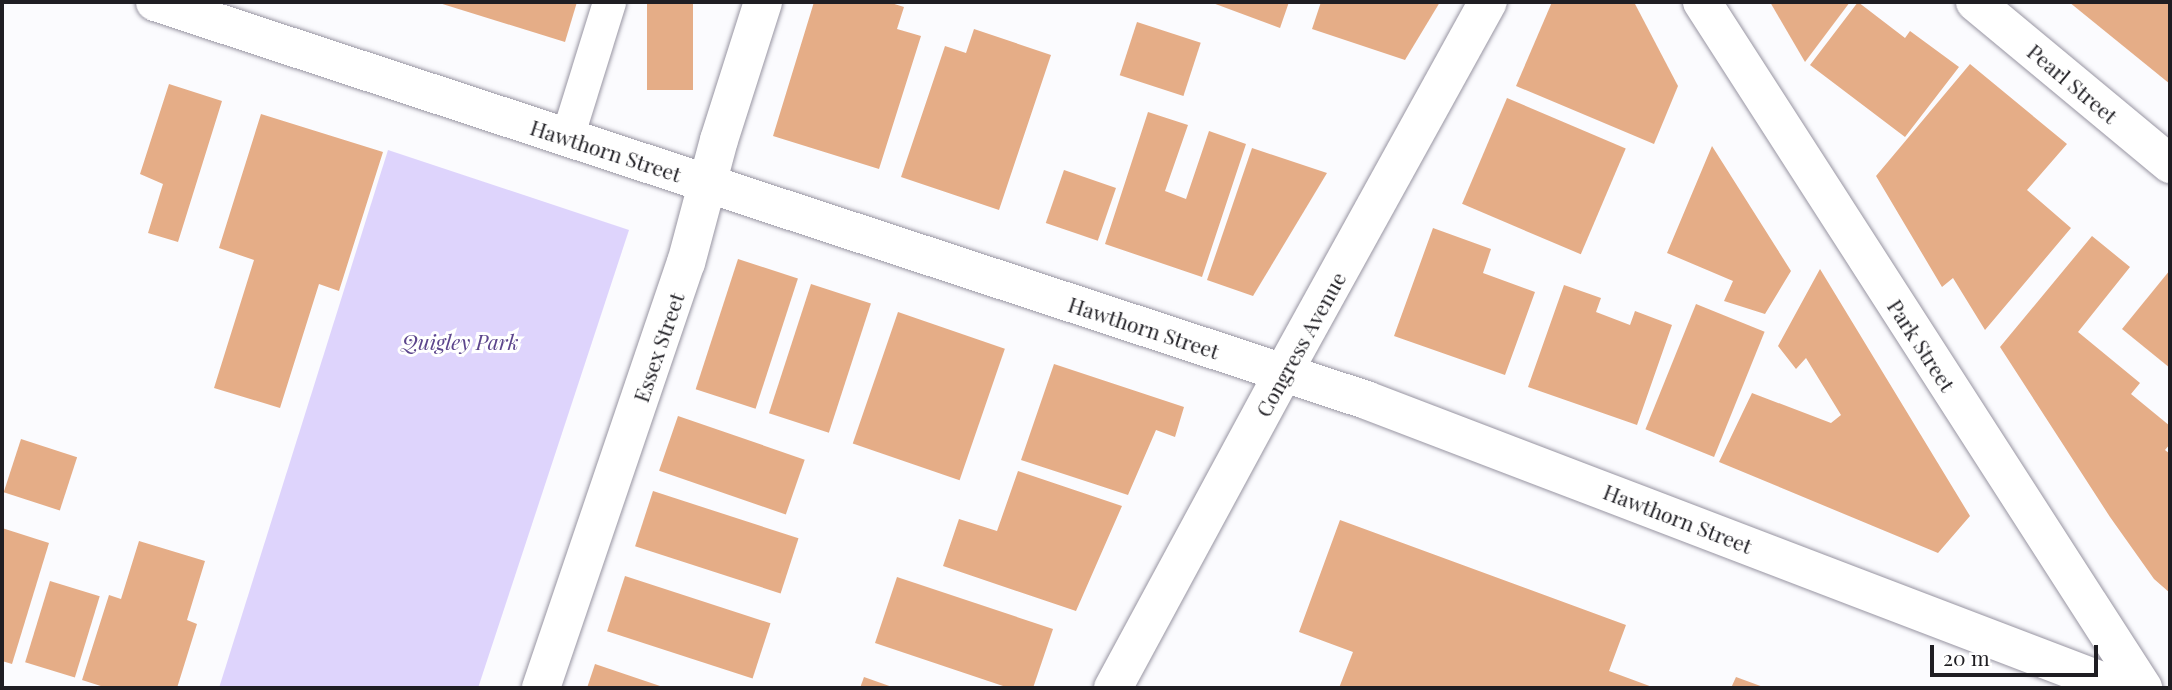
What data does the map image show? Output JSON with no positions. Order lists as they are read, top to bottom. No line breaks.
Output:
{"streets":{"street":["Pearl Street","Hawthorn Street","Congress Avenue","Park Street","Essex Street"]},"crossings":[["Hawthorn Street","Congress Avenue"],["Hawthorn Street","Essex Street"]],"parks":["Quigley Park"],"scale_bar":"20 m"}
